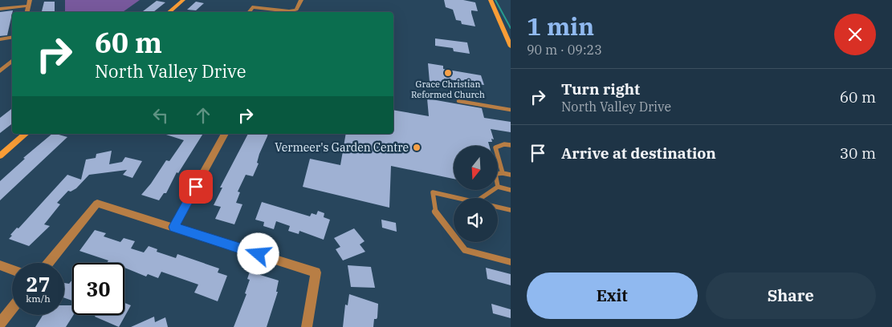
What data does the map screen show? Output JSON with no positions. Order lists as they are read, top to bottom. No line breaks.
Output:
{"places":["Grace Christian Reformed Church","Vermeer's Garden Centre"],"north":"bottom","page":{"heading":["1 min","90 m · 09:23"],"turn":["60 m","North Valley Drive"],"list":[{"name":"Turn right","note":"North Valley Drive","value":"60 m"},{"name":"Arrive at destination","value":"30 m"}],"speed":"27 km/h","limit":"30","buttons":["Exit","Share"]}}
